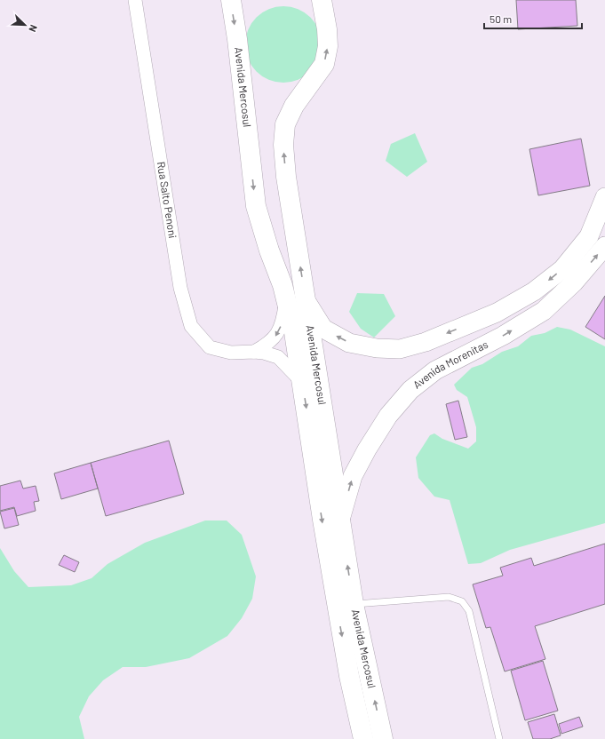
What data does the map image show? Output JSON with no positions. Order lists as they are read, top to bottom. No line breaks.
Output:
{"streets":{"highway":["Avenida Mercosul"],"main road":["Avenida Morenitas"],"street":["Rua Salto Penoni"]},"crossings":[["Avenida Mercosul","Rua Salto Penoni"],["Avenida Mercosul","Avenida Morenitas"]],"one_way":["Avenida Morenitas"],"scale_bar":"50 m","north":"bottom right"}
